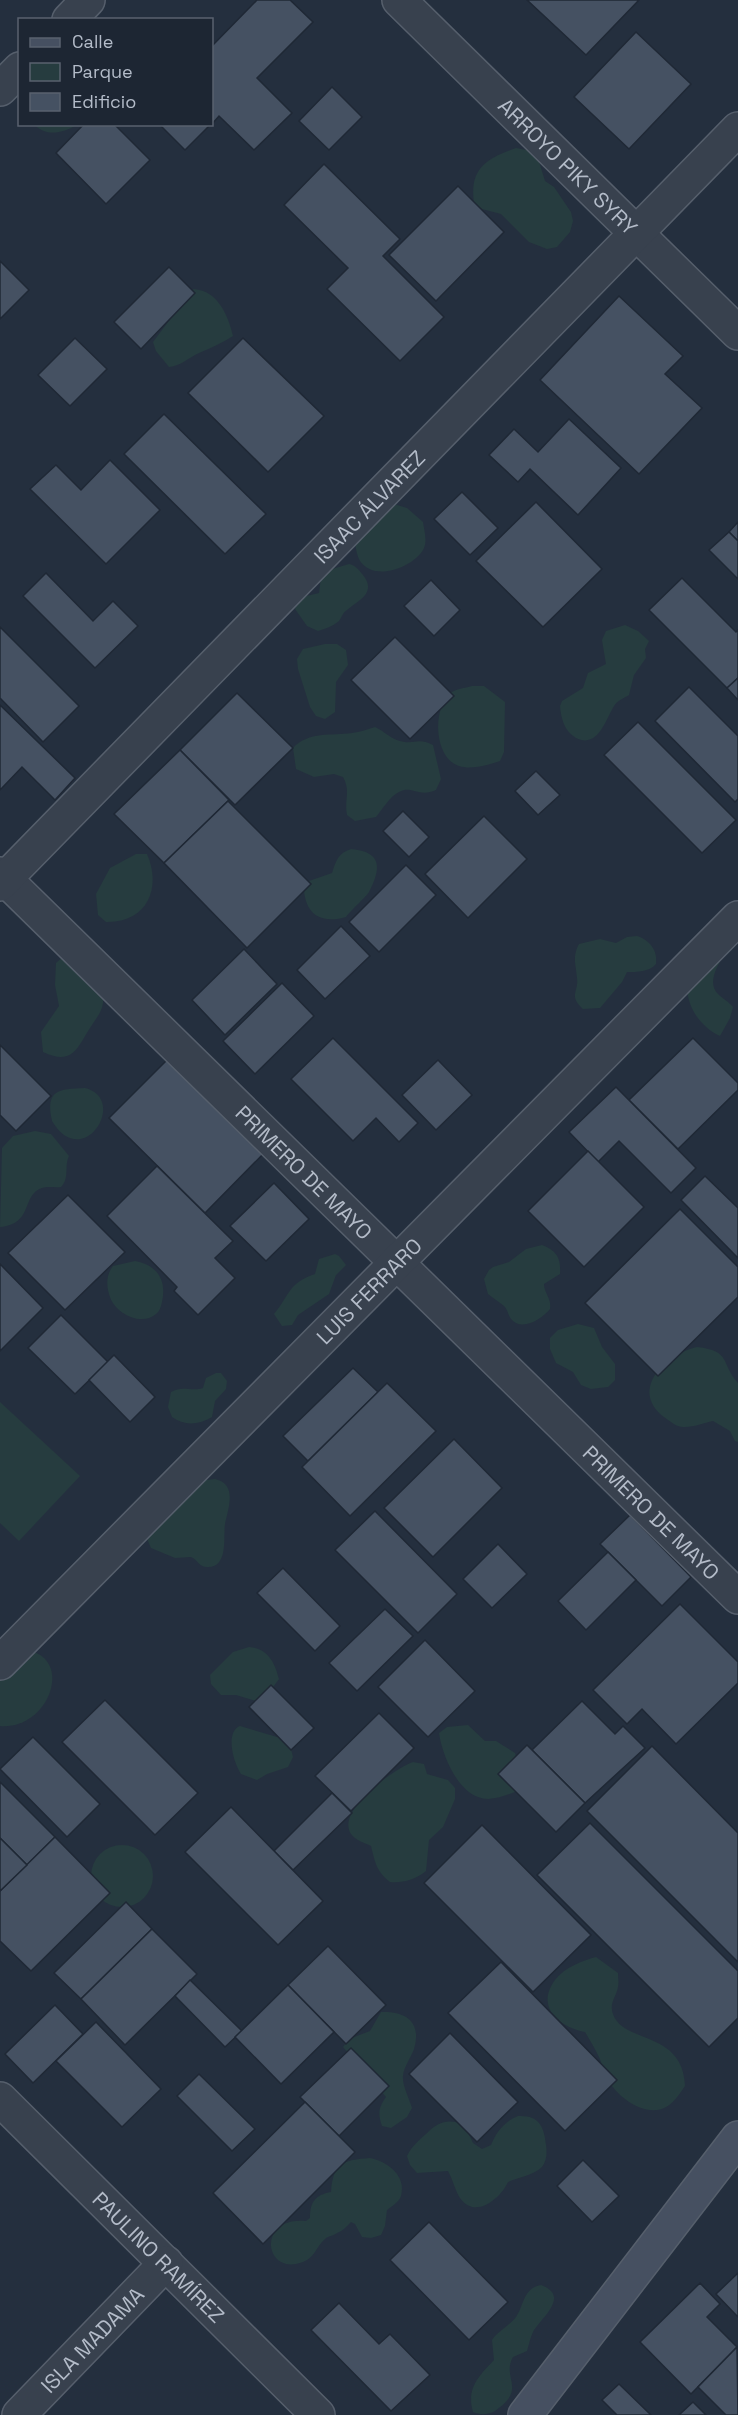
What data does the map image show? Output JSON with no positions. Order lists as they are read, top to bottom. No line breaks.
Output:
{"streets":{"street":["ARROYO PIKY SYRY","ISAAC ÁLVAREZ","PRIMERO DE MAYO","LUIS FERRARO","PAULINO RAMÍREZ","ISLA MADAMA"]},"crossings":[["ARROYO PIKY SYRY","ISAAC ÁLVAREZ"],["ISAAC ÁLVAREZ","PRIMERO DE MAYO"],["PRIMERO DE MAYO","LUIS FERRARO"],["PAULINO RAMÍREZ","ISLA MADAMA"]],"legend":["Calle","Parque","Edificio"]}
